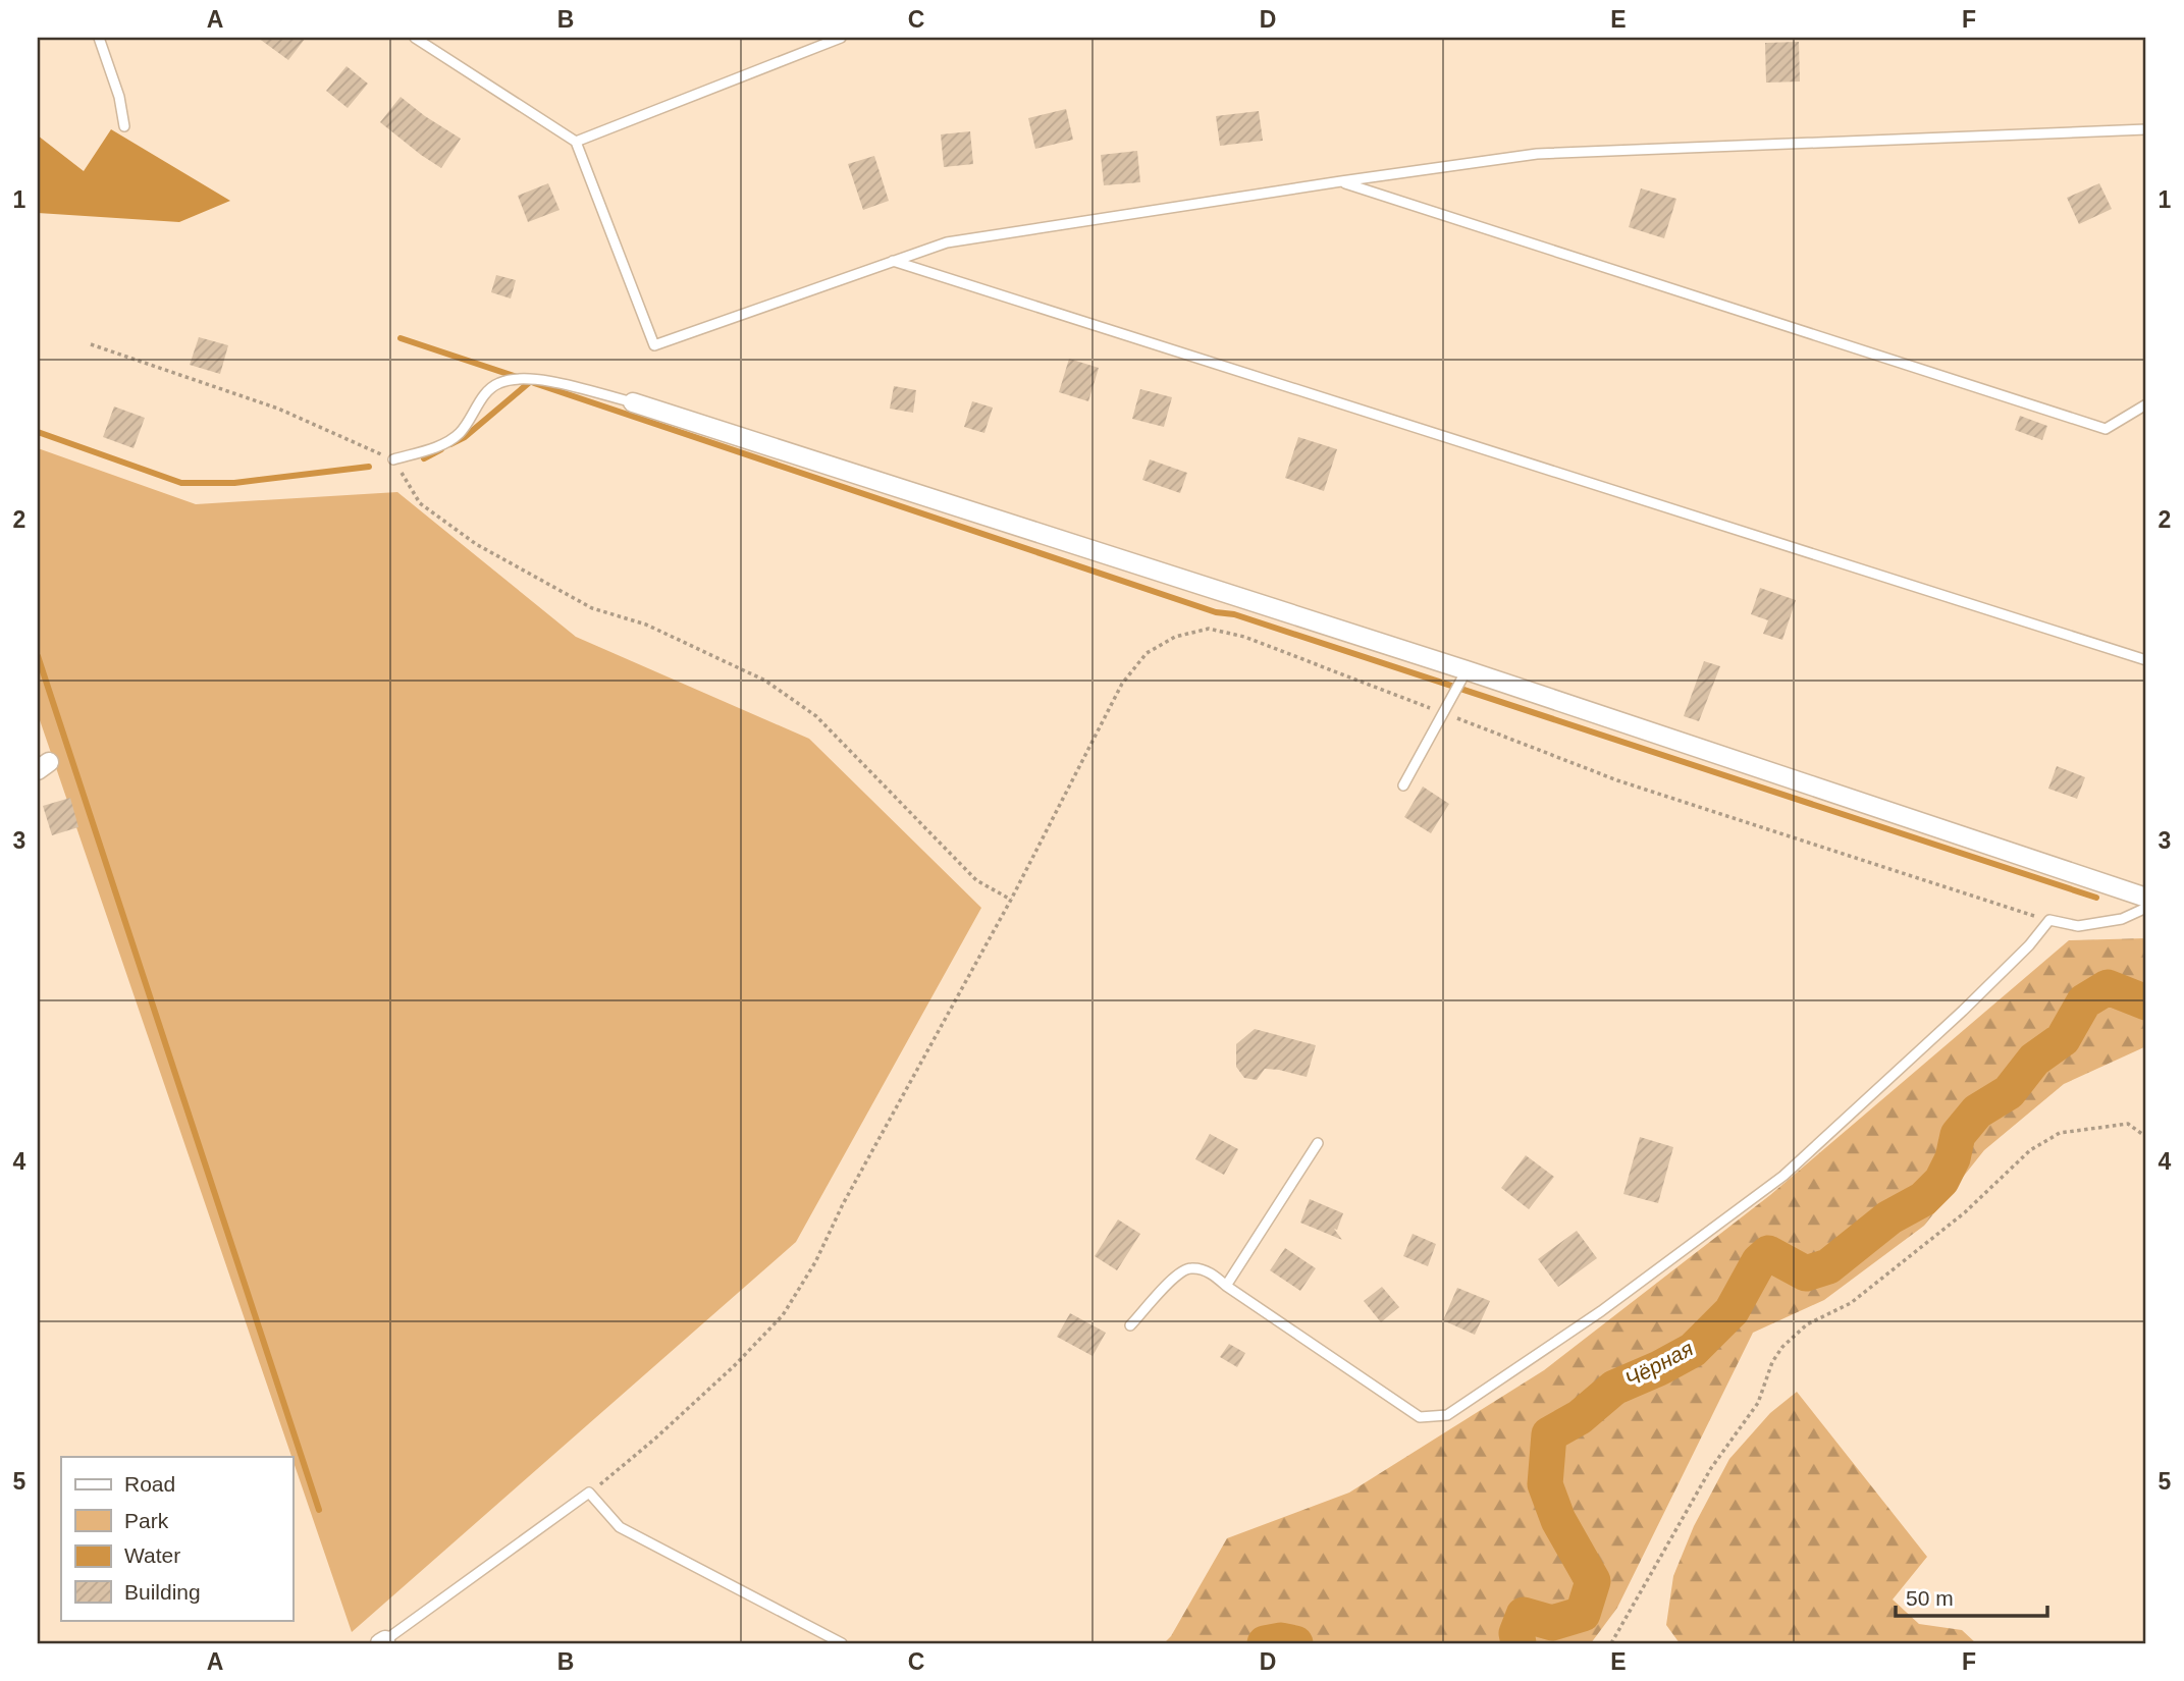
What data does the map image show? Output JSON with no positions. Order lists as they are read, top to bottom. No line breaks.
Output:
{"water":["Чёрная"],"legend":["Road","Park","Water","Building"],"scale_bar":"50 m","grid":{"columns":["A","B","C","D","E","F"],"rows":["1","2","3","4","5"]}}
